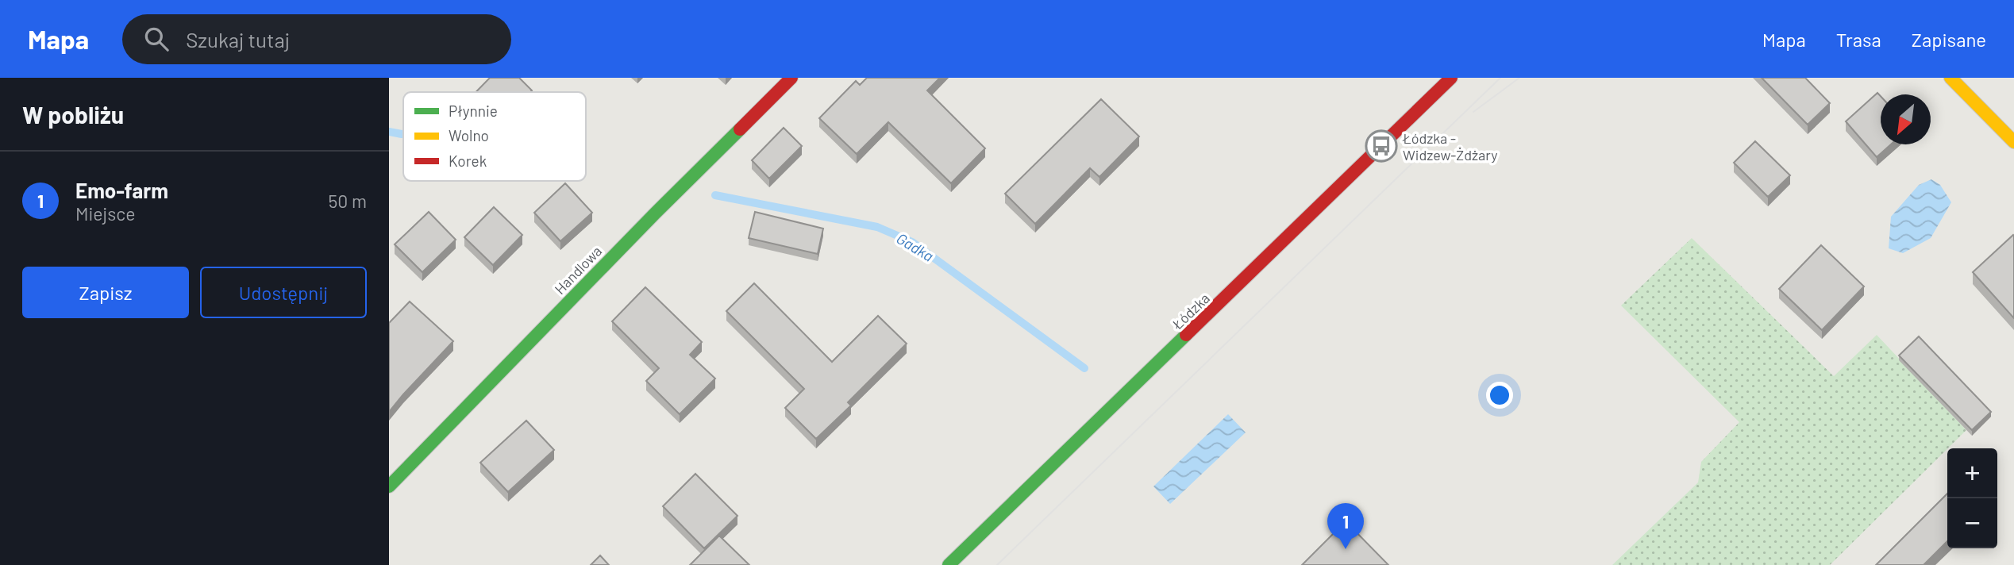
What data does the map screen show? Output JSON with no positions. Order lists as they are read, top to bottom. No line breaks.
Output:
{"streets":{"main road":["Handlowa","Łódzka"]},"water":["Gadka"],"places":{"bus stop":["Łódzka - Widzew-Żdżary"]},"legend":["Płynnie","Wolno","Korek"],"north":"bottom left","page":{"header":"Mapa","search":"Szukaj tutaj","nav":["Mapa","Trasa","Zapisane"],"heading":"W pobliżu","list":[{"mark":"1","name":"Emo-farm","note":"Miejsce","value":"50 m"}],"buttons":["Zapisz","Udostępnij"],"map_buttons":["+","−"],"pins":"1"}}
